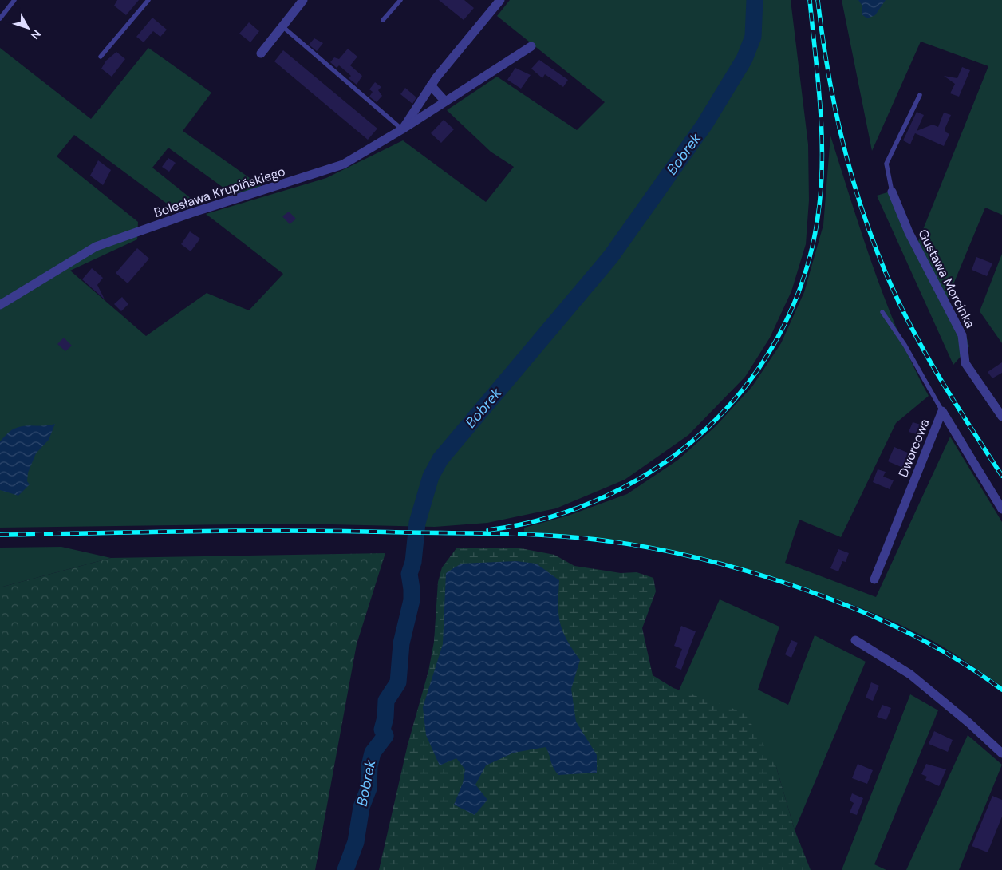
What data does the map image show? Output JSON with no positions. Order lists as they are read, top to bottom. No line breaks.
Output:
{"streets":{"street":["Bolesława Krupińskiego","Gustawa Morcinka","Dworcowa"]},"water":["Bobrek"],"north":"bottom right"}
